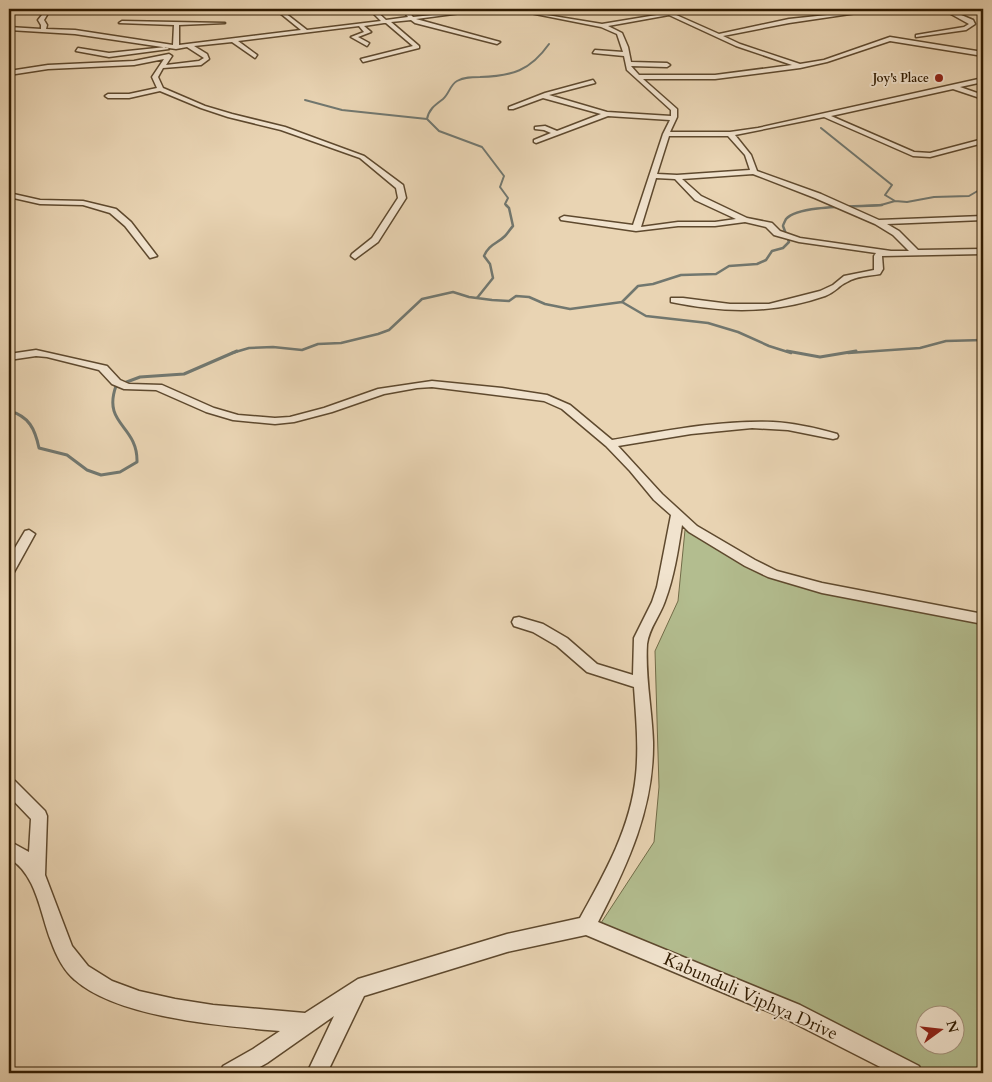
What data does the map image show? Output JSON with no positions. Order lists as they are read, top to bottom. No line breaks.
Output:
{"streets":{"street":["Kabunduli Viphya Drive"]},"places":["Joy's Place"],"north":"right"}
